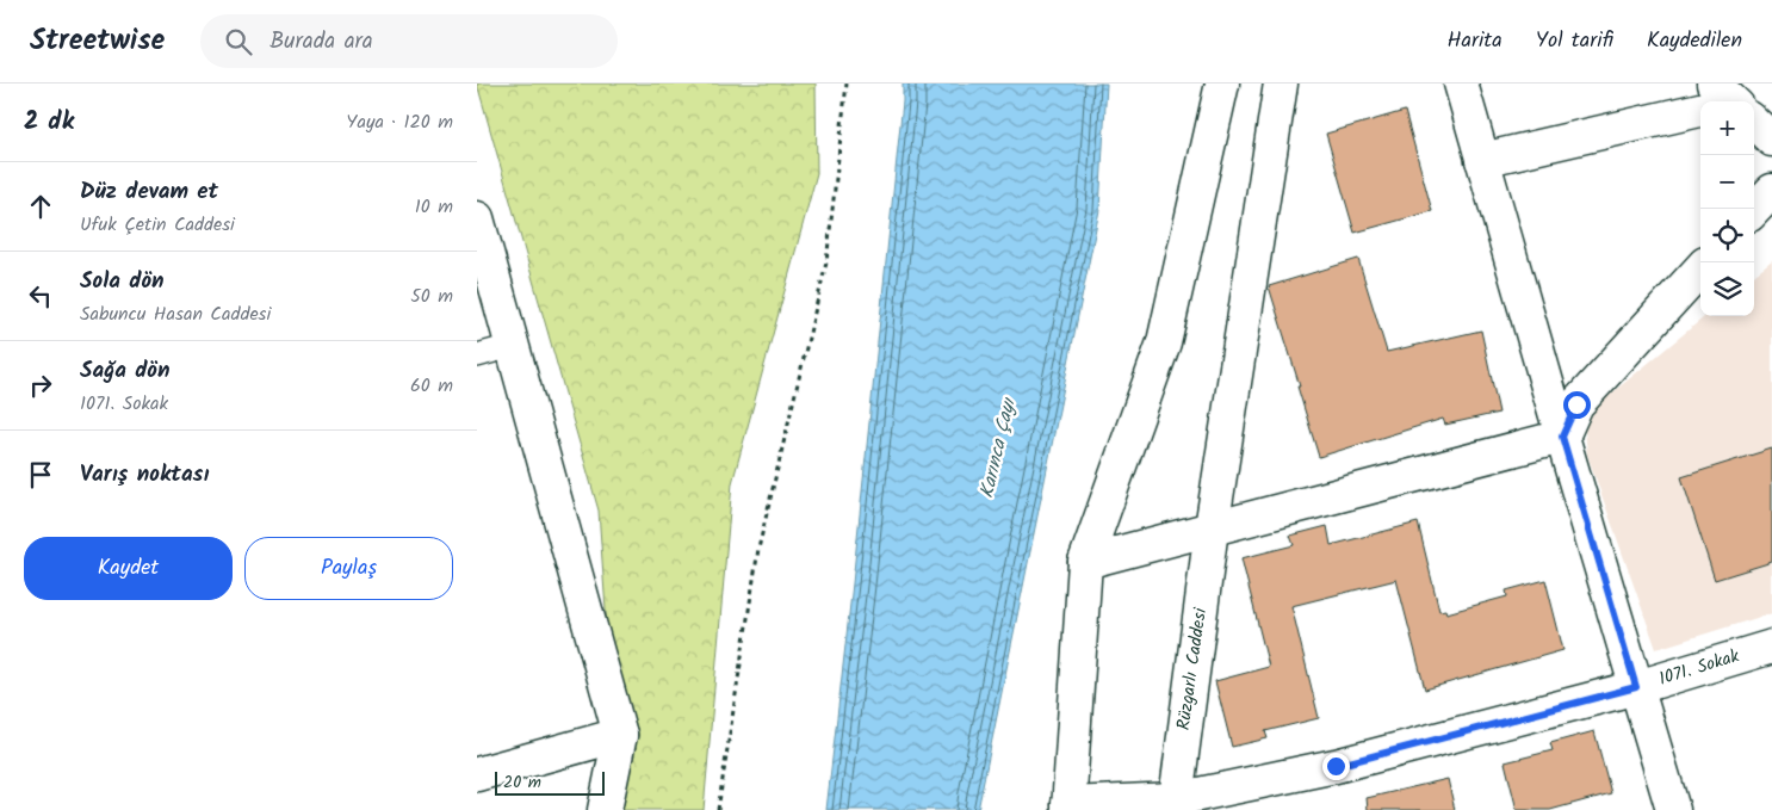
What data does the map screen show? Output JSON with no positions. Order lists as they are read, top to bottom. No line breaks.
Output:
{"streets":{"street":["1071. Sokak","Rüzgarlı Caddesi"]},"crossings":[["1071. Sokak","Rüzgarlı Caddesi"]],"water":["Karınca Çayı"],"scale_bar":"20 m","page":{"header":"Streetwise","search":"Burada ara","nav":["Harita","Yol tarifi","Kaydedilen"],"heading":["2 dk","Yaya · 120 m"],"map_buttons":["+","−"],"list":[["Düz devam et","Ufuk Çetin Caddesi","10 m"],["Sola dön","Sabuncu Hasan Caddesi","50 m"],["Sağa dön","1071. Sokak","60 m"],"Varış noktası"],"buttons":["Kaydet","Paylaş"],"scale":"20 m"}}
